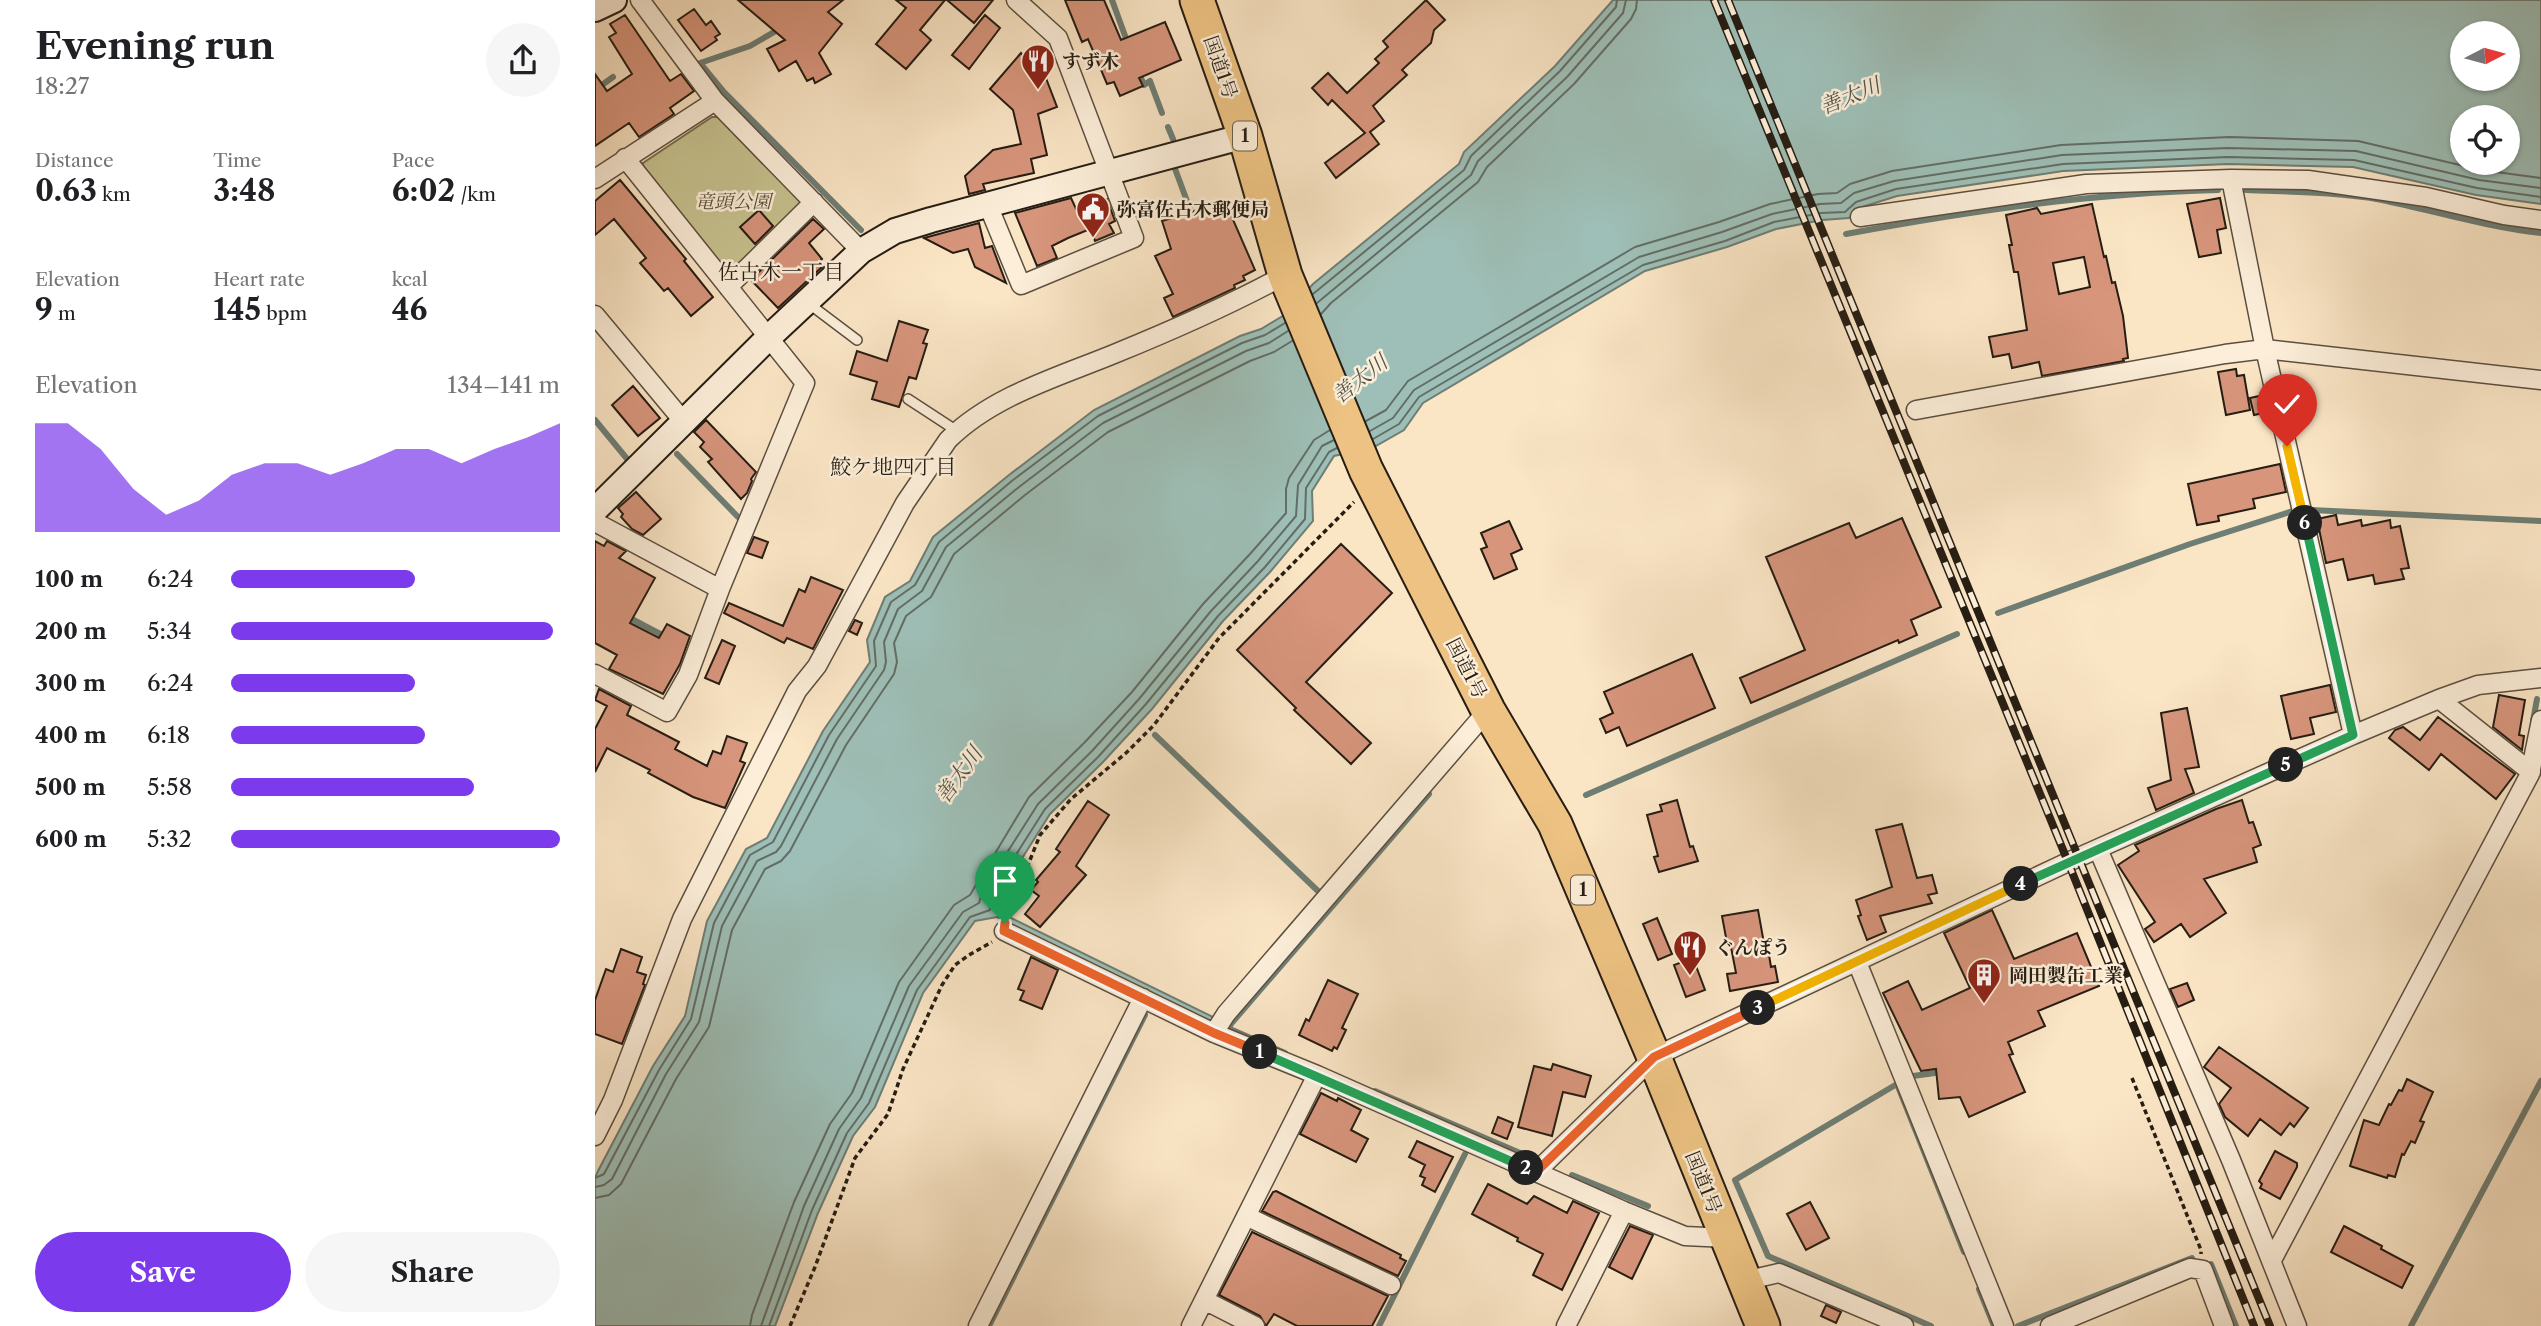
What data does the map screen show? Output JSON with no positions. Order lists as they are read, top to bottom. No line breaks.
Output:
{"streets":{"highway":["国道1号","1"]},"districts":["佐古木一丁目","鮫ケ地四丁目"],"water":["善太川"],"parks":["竜頭公園"],"places":{"restaurant":["すず木","ぐんぽう"],"public building":["弥富佐古木郵便局"],"building":["岡田製缶工業"]},"north":"right","page":{"heading":["Evening run","18:27"],"stats":[["Distance","0.63 km"],["Time","3:48"],["Pace","6:02 /km"],["Elevation","9 m"],["Heart rate","145 bpm"],["kcal","46"]],"chart":["Elevation","134–141 m"],"pins":["6","5","4","3","1","2"],"list":[{"name":"100 m","note":"6:24"},{"name":"200 m","note":"5:34"},{"name":"300 m","note":"6:24"},{"name":"400 m","note":"6:18"},{"name":"500 m","note":"5:58"},{"name":"600 m","note":"5:32"}],"buttons":["Save","Share"]}}
